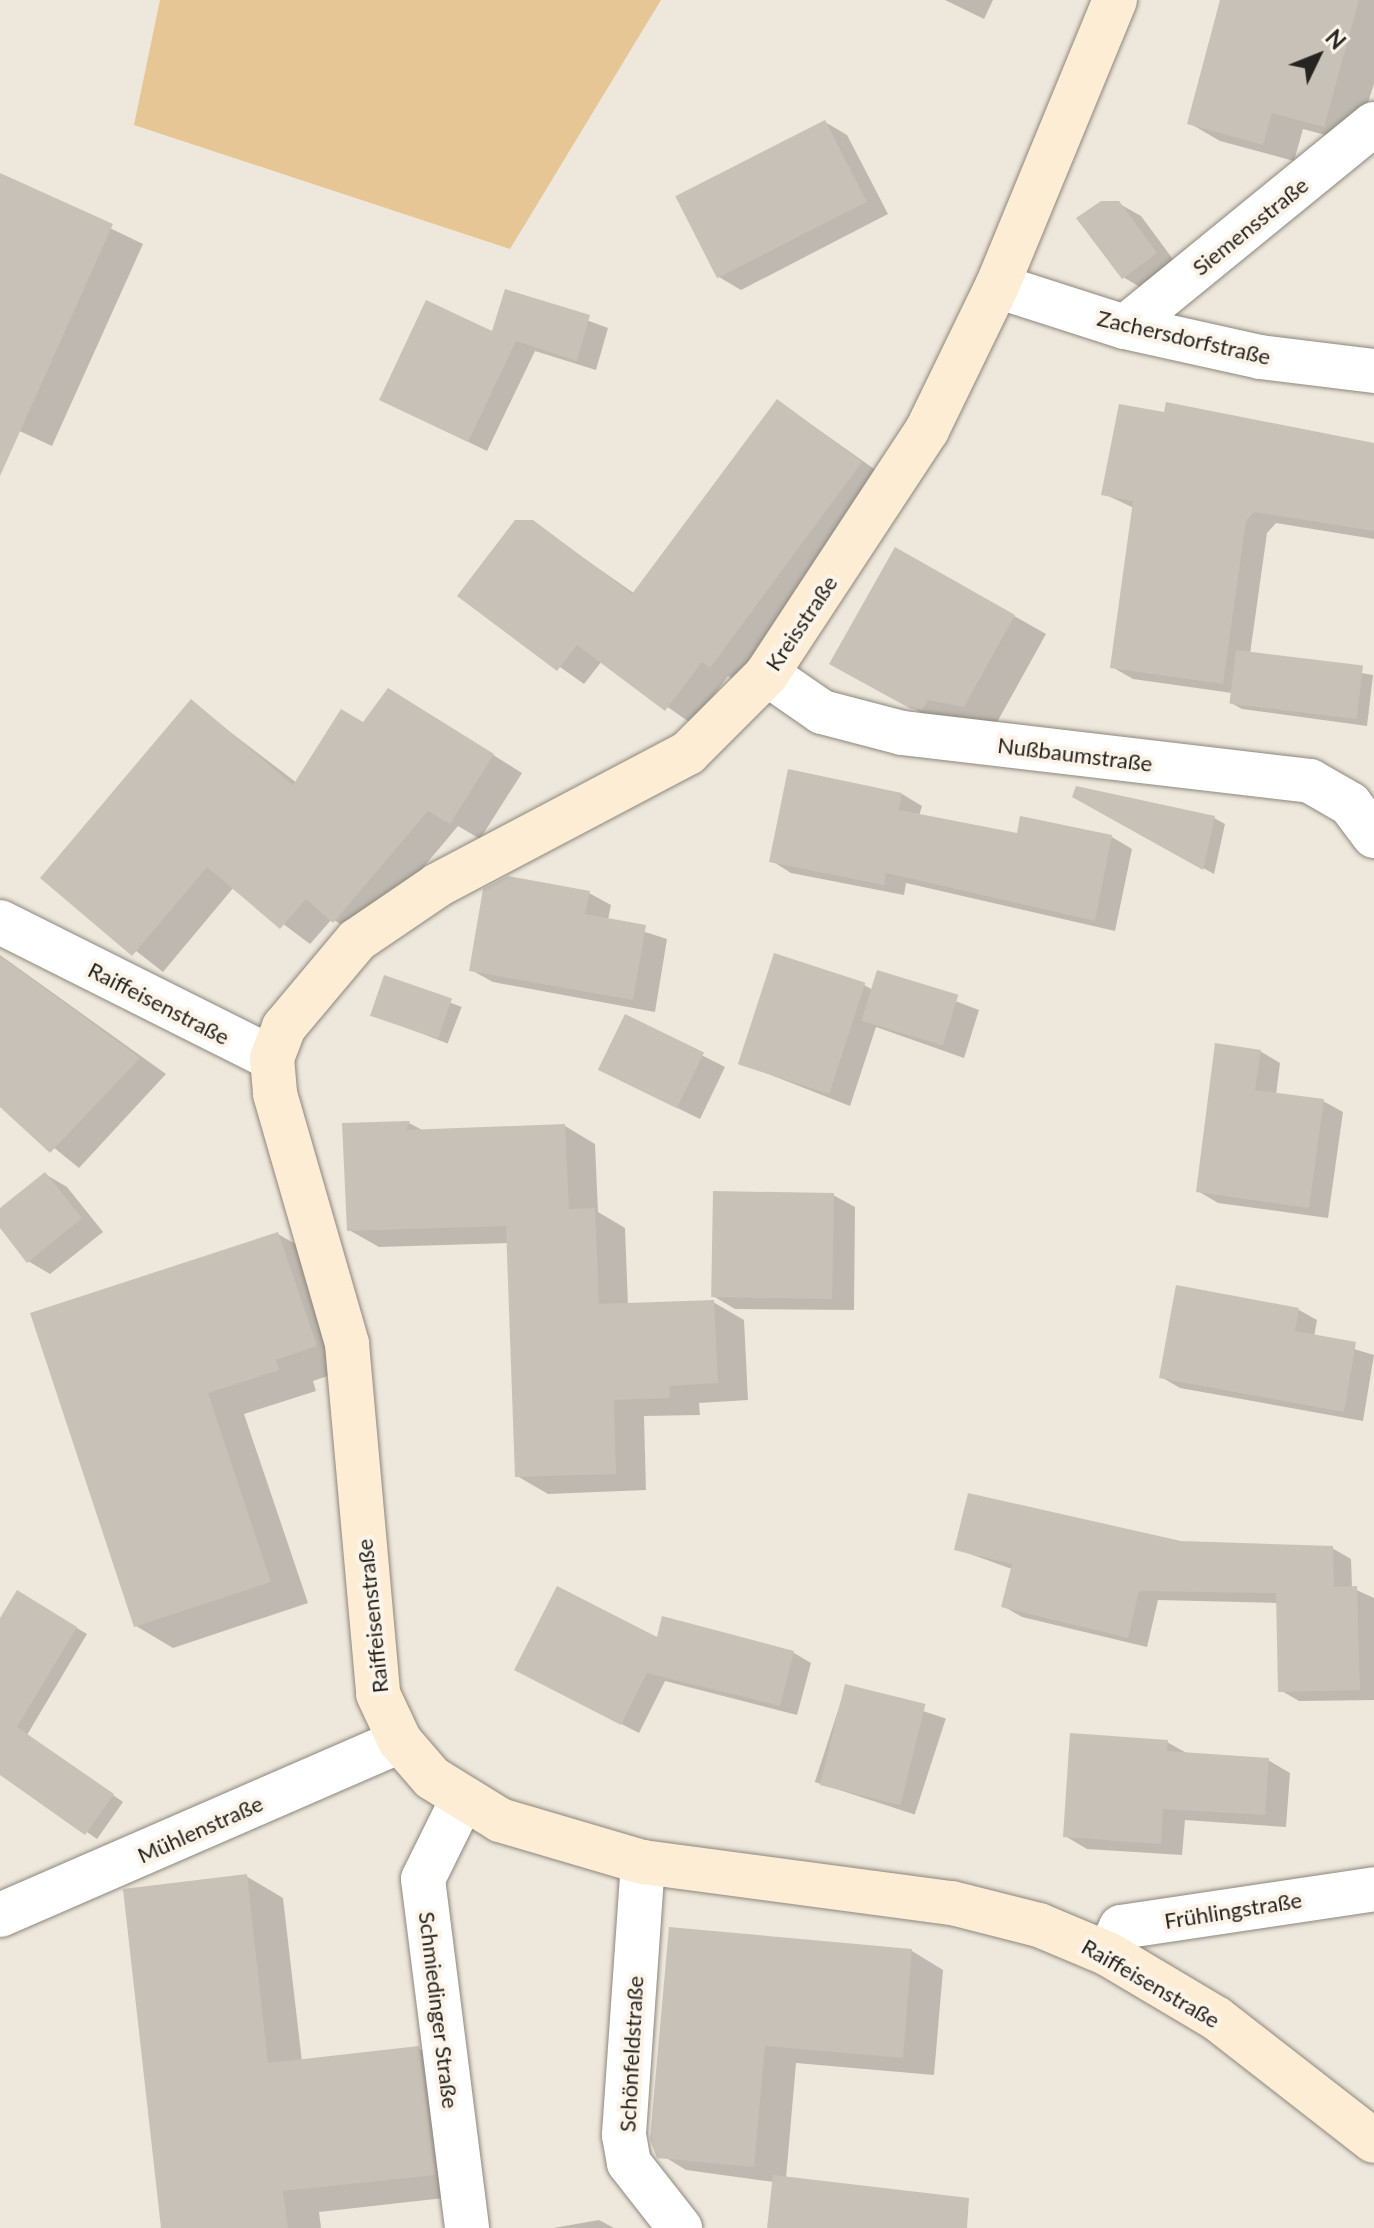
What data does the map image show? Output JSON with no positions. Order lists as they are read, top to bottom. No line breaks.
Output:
{"streets":{"street":["Siemensstraße","Zachersdorfstraße","Kreisstraße","Nußbaumstraße","Raiffeisenstraße","Mühlenstraße","Frühlingstraße","Schmiedinger Straße","Schönfeldstraße"]},"crossings":[["Siemensstraße","Zachersdorfstraße"],["Zachersdorfstraße","Kreisstraße"],["Kreisstraße","Nußbaumstraße"],["Kreisstraße","Raiffeisenstraße"],["Raiffeisenstraße","Mühlenstraße"],["Raiffeisenstraße","Frühlingstraße"],["Raiffeisenstraße","Schmiedinger Straße"],["Raiffeisenstraße","Schönfeldstraße"]],"north":"top right"}
